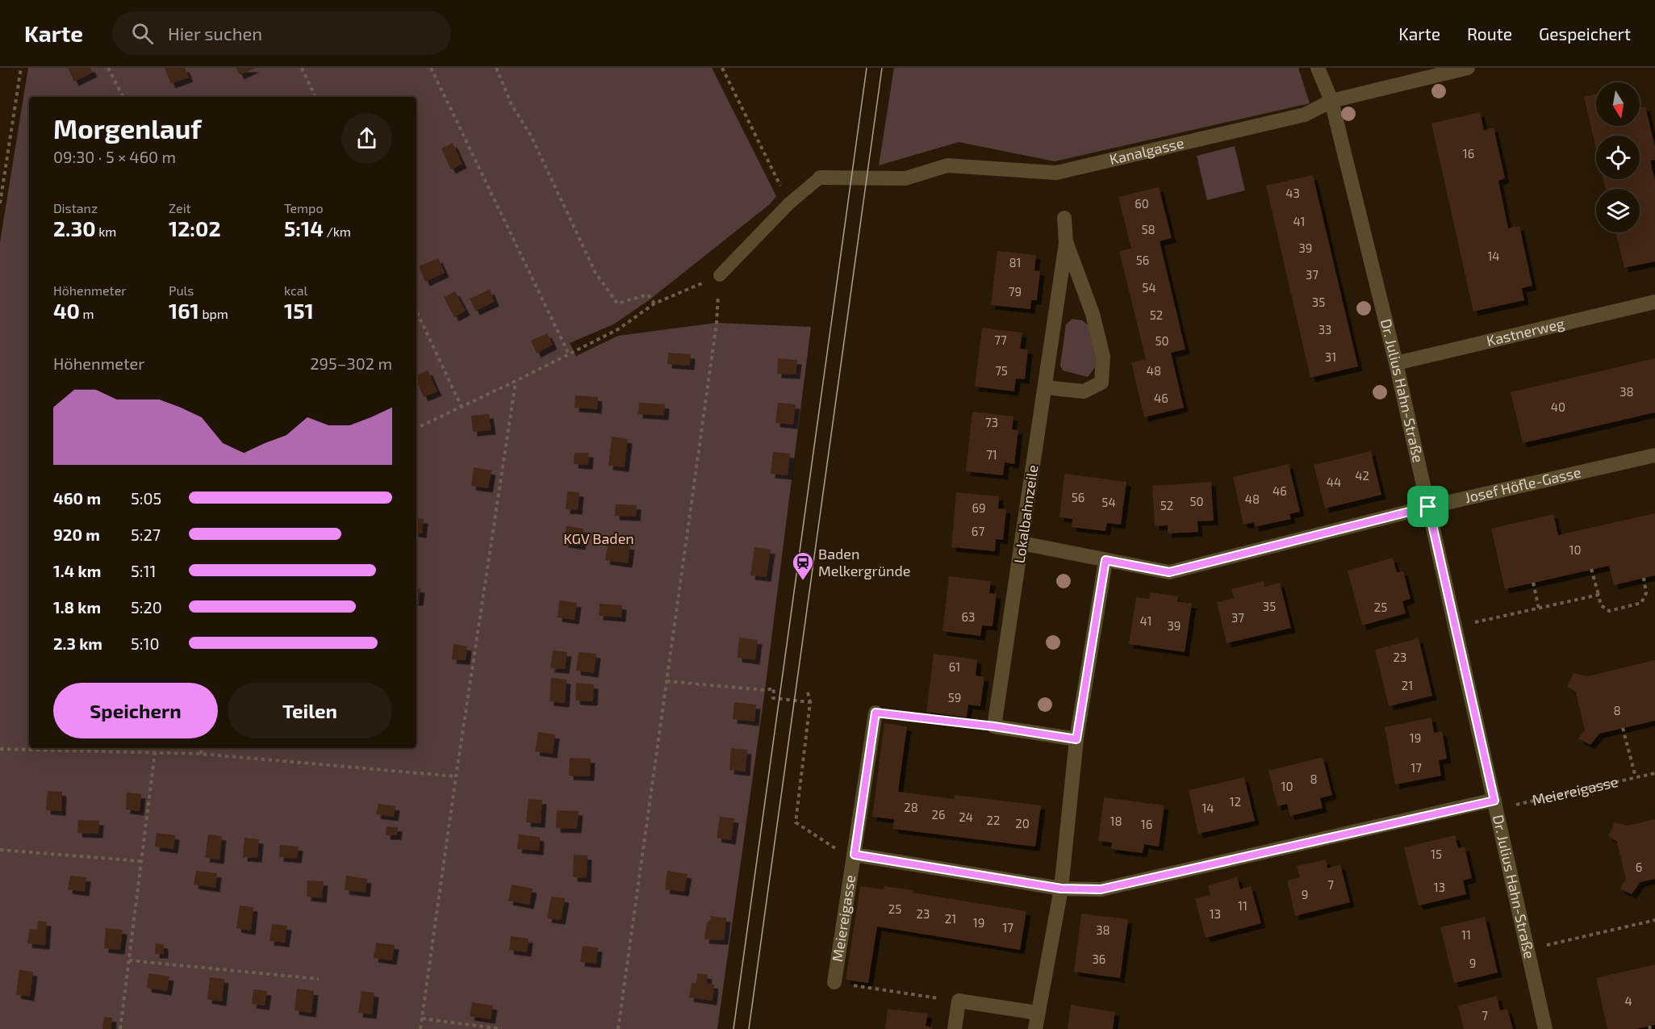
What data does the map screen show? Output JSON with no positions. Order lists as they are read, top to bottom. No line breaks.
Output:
{"streets":{"street":["Kanalgasse","Kastnerweg","Dr. Julius Hahn-Straße","Josef Höfle-Gasse","Lokalbahnzeile","Meiereigasse"]},"crossings":[["Kanalgasse","Dr. Julius Hahn-Straße"],["Kastnerweg","Dr. Julius Hahn-Straße"],["Dr. Julius Hahn-Straße","Josef Höfle-Gasse"],["Dr. Julius Hahn-Straße","Meiereigasse"],["Josef Höfle-Gasse","Lokalbahnzeile"]],"parks":["KGV Baden"],"places":{"station":["Baden Melkergründe"]},"house_numbers":["16","43","60","41","58","39","14","56","81","37","54","79","35","52","33","77","50","31","75","48","38","46","40","73","71","42","44","46","56","48","50","54","52","69","67","10","35","25","63","37","41","39","23","61","21","59","8","19","17","8","10","12","28","14","26","24","22","18","20","16","15","6","7","13","9","11","25","23","13","21","19","17","38","11","36","9","4","7"],"north":"bottom","page":{"header":"Karte","search":"Hier suchen","nav":["Karte","Route","Gespeichert"],"heading":["Morgenlauf","09:30 · 5 × 460 m"],"stats":[["Distanz","2.30 km"],["Zeit","12:02"],["Tempo","5:14 /km"],["Höhenmeter","40 m"],["Puls","161 bpm"],["kcal","151"]],"chart":["Höhenmeter","295–302 m"],"list":[{"name":"460 m","note":"5:05"},{"name":"920 m","note":"5:27"},{"name":"1.4 km","note":"5:11"},{"name":"1.8 km","note":"5:20"},{"name":"2.3 km","note":"5:10"}],"buttons":["Speichern","Teilen"]}}
